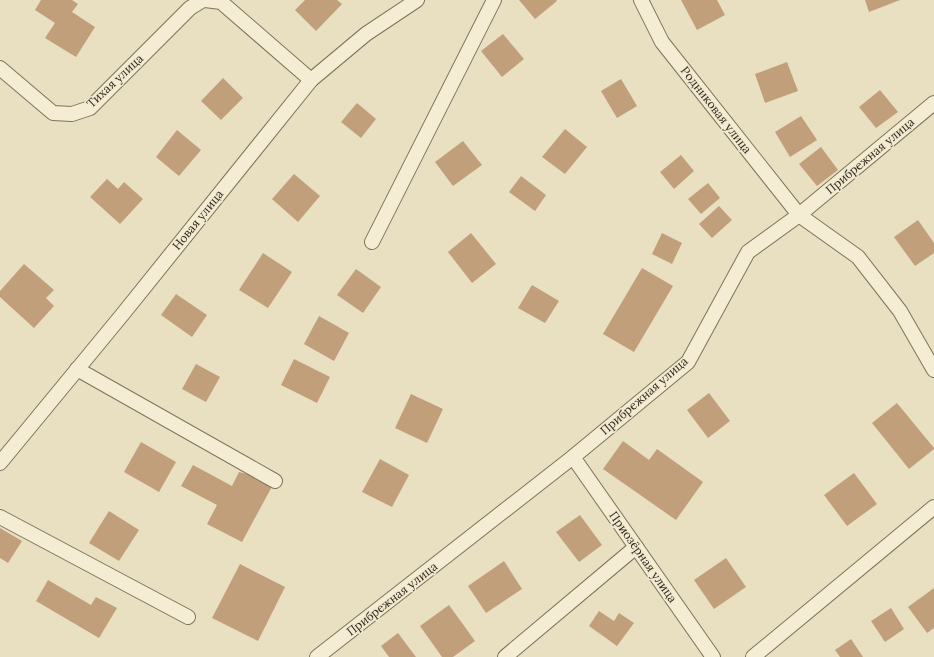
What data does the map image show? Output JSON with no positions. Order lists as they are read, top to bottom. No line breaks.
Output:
{"streets":{"street":["Тихая улица","Родниковая улица","Прибрежная улица","Новая улица","Приозёрная улица"]},"crossings":[["Тихая улица","Новая улица"],["Родниковая улица","Прибрежная улица"],["Прибрежная улица","Приозёрная улица"]]}
